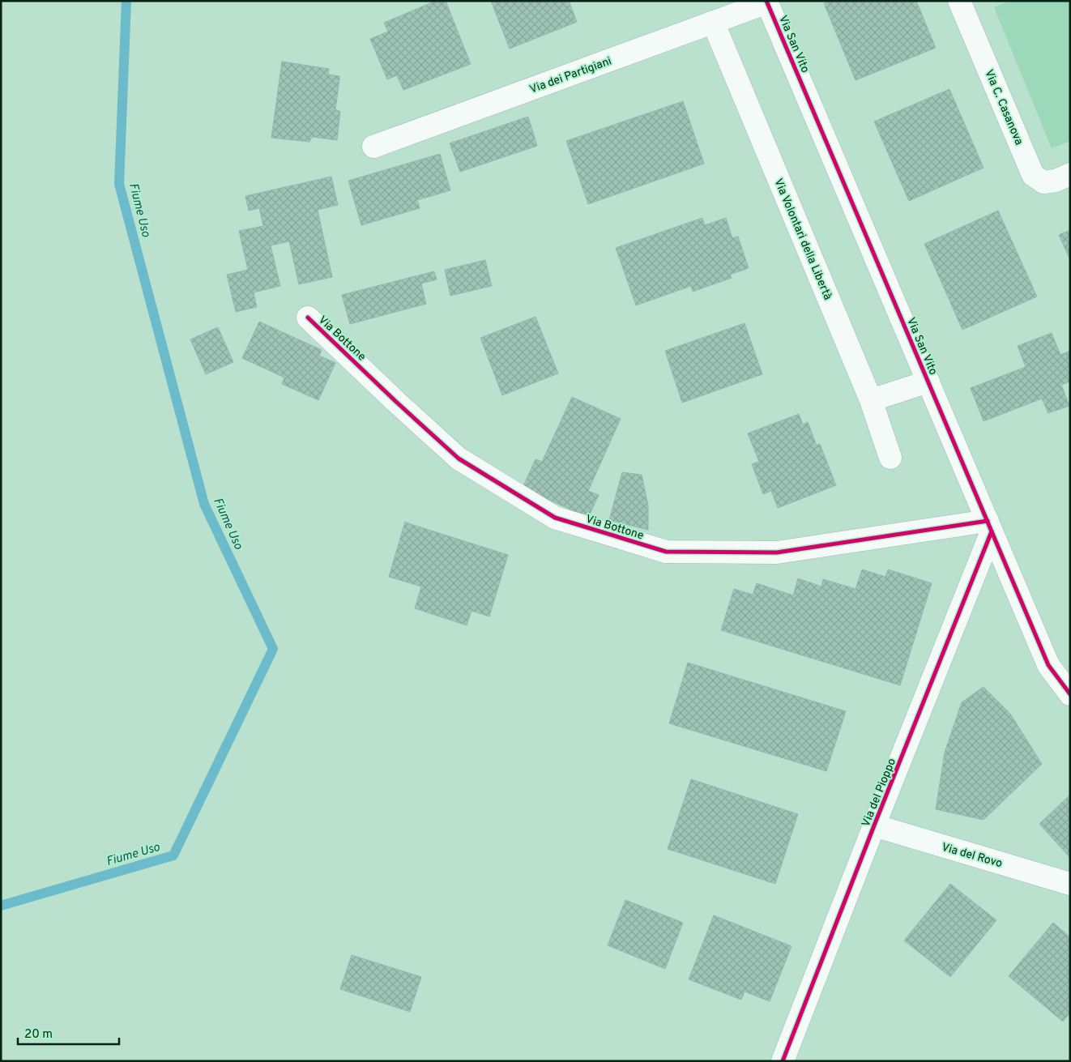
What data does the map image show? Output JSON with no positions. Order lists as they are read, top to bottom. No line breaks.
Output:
{"streets":{"street":["Via San Vito","Via dei Partigiani","Via C. Casanova","Via Volontari della Libertà","Via Bottone","Via del Pioppo","Via del Rovo"]},"crossings":[["Via San Vito","Via dei Partigiani"],["Via San Vito","Via Bottone"],["Via San Vito","Via del Pioppo"],["Via dei Partigiani","Via Volontari della Libertà"],["Via Bottone","Via del Pioppo"],["Via del Pioppo","Via del Rovo"]],"water":["Fiume Uso"],"scale_bar":"20 m"}
